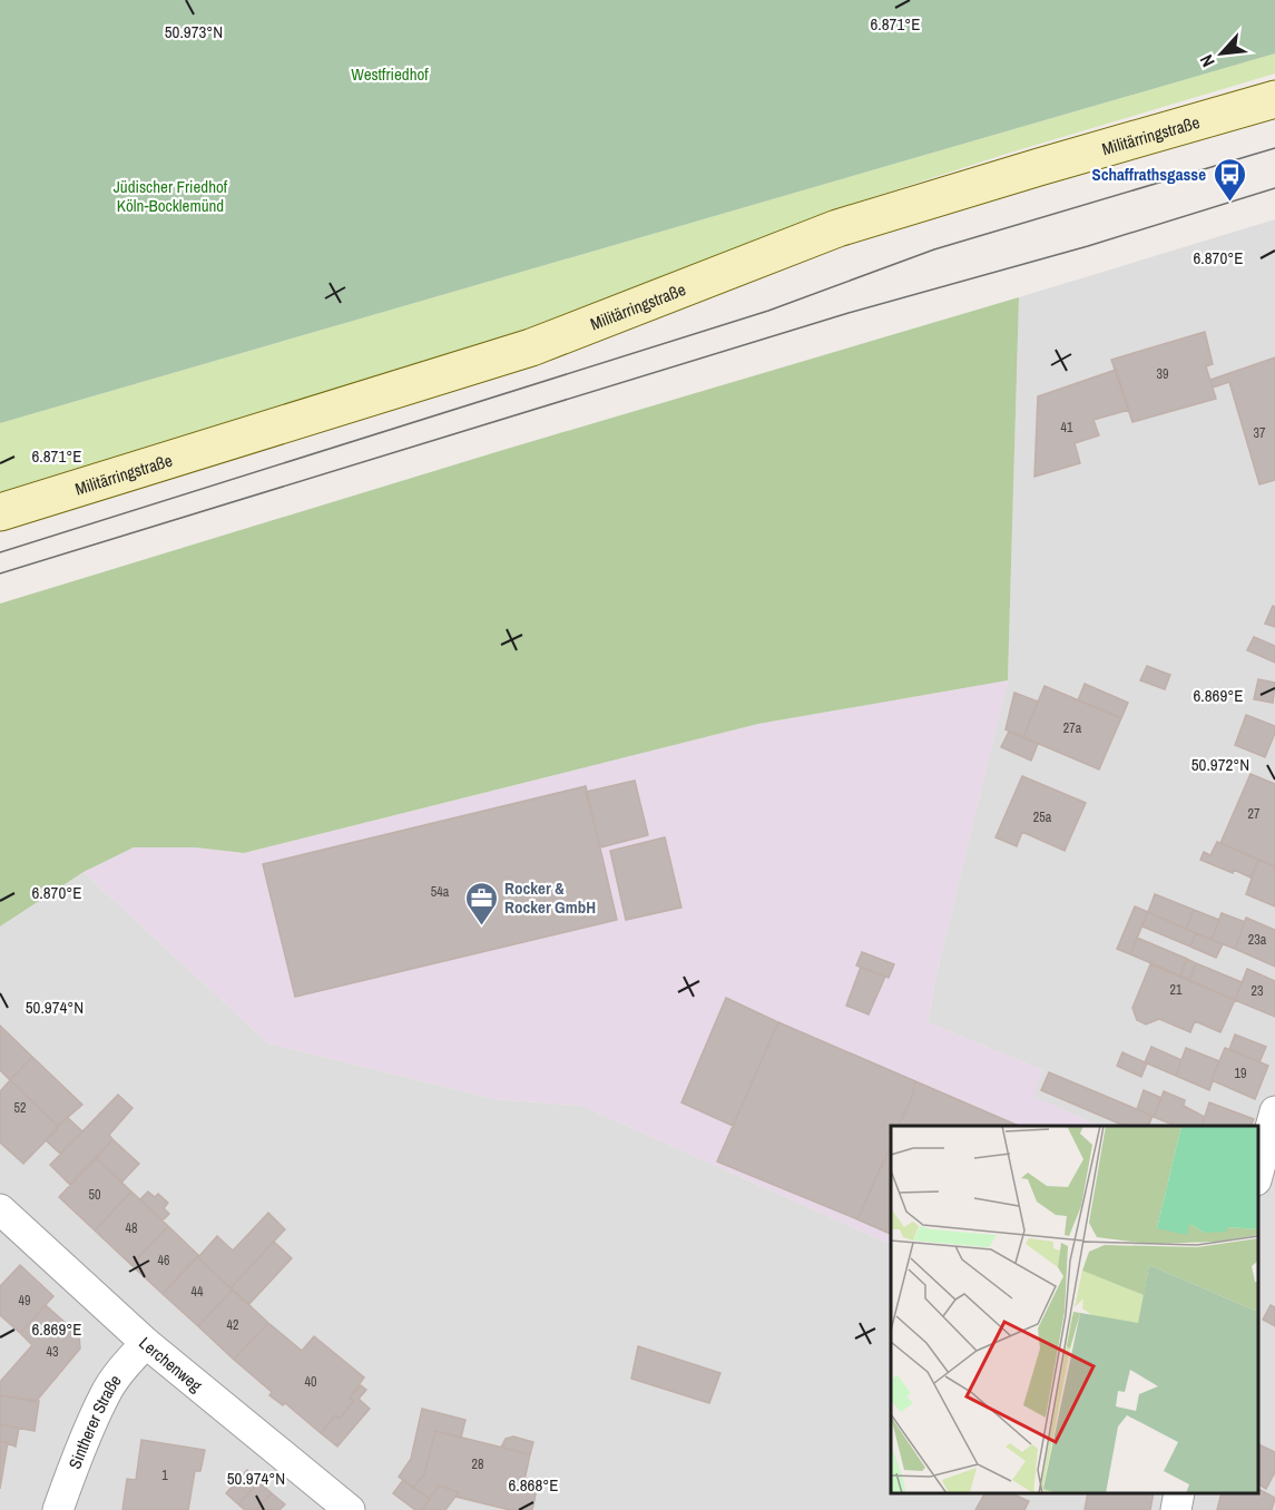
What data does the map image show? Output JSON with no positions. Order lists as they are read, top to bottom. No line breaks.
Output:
{"streets":{"main road":["Militärringstraße"],"street":["Lerchenweg","Sintherer Straße"]},"crossings":[["Lerchenweg","Sintherer Straße"]],"parks":["Westfriedhof","Jüdischer Friedhof Köln-Bocklemünd"],"places":{"bus stop":["Schaffrathsgasse"],"office":["Rocker & Rocker GmbH"]},"house_numbers":["39","41","37","27a","27","25a","54a","23a","21","23","19","52","50","48","46","44","49","42","43","40","28","1"],"north":"bottom left","coordinates":["6.871°E","50.973°N","6.870°E","6.869°E","50.972°N","50.974°N","6.868°E"]}
